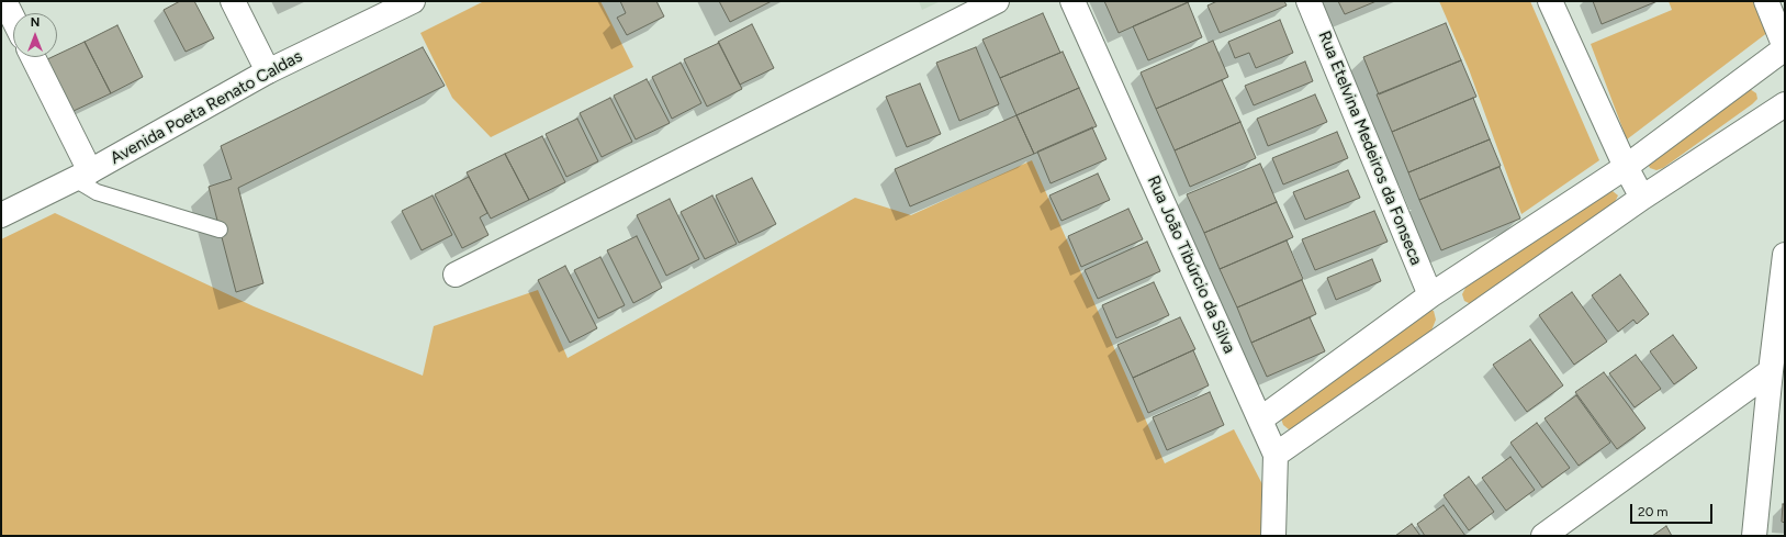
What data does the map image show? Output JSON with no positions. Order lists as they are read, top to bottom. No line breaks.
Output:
{"streets":{"street":["Avenida Poeta Renato Caldas","Rua Etelvina Medeiros da Fonseca","Rua João Tibúrcio da Silva"]},"scale_bar":"20 m","north":"top"}
